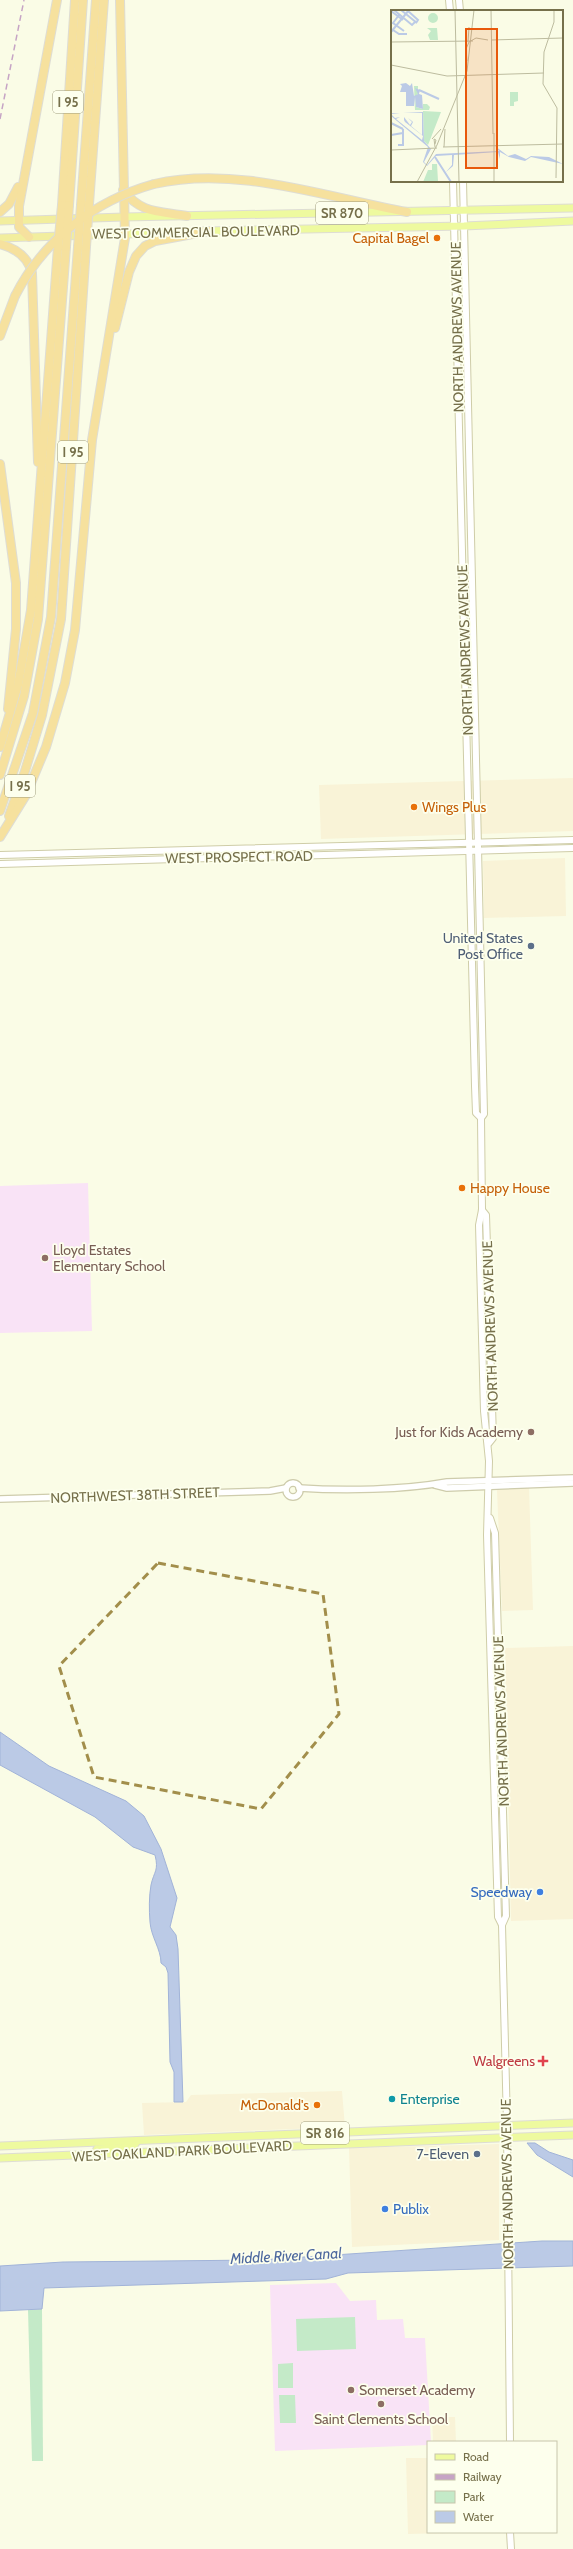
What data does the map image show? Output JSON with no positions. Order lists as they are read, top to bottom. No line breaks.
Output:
{"streets":{"highway":["I 95","SR 870","WEST COMMERCIAL BOULEVARD"],"main road":["NORTH ANDREWS AVENUE","WEST PROSPECT ROAD","SR 816","WEST OAKLAND PARK BOULEVARD"],"street":["NORTHWEST 38TH STREET"]},"crossings":[["SR 870","WEST COMMERCIAL BOULEVARD"],["SR 870","NORTH ANDREWS AVENUE"],["WEST COMMERCIAL BOULEVARD","NORTH ANDREWS AVENUE"],["NORTH ANDREWS AVENUE","WEST PROSPECT ROAD"],["NORTH ANDREWS AVENUE","SR 816"],["NORTH ANDREWS AVENUE","WEST OAKLAND PARK BOULEVARD"],["SR 816","WEST OAKLAND PARK BOULEVARD"]],"water":["Middle River Canal"],"places":{"other":["Capital Bagel","Wings Plus","United States Post Office","Happy House","Lloyd Estates Elementary School","Just for Kids Academy","Speedway","Enterprise","McDonald's","7-Eleven","Publix","Somerset Academy","Saint Clements School"],"health":["Walgreens"]},"legend":["Road","Railway","Park","Water"]}
